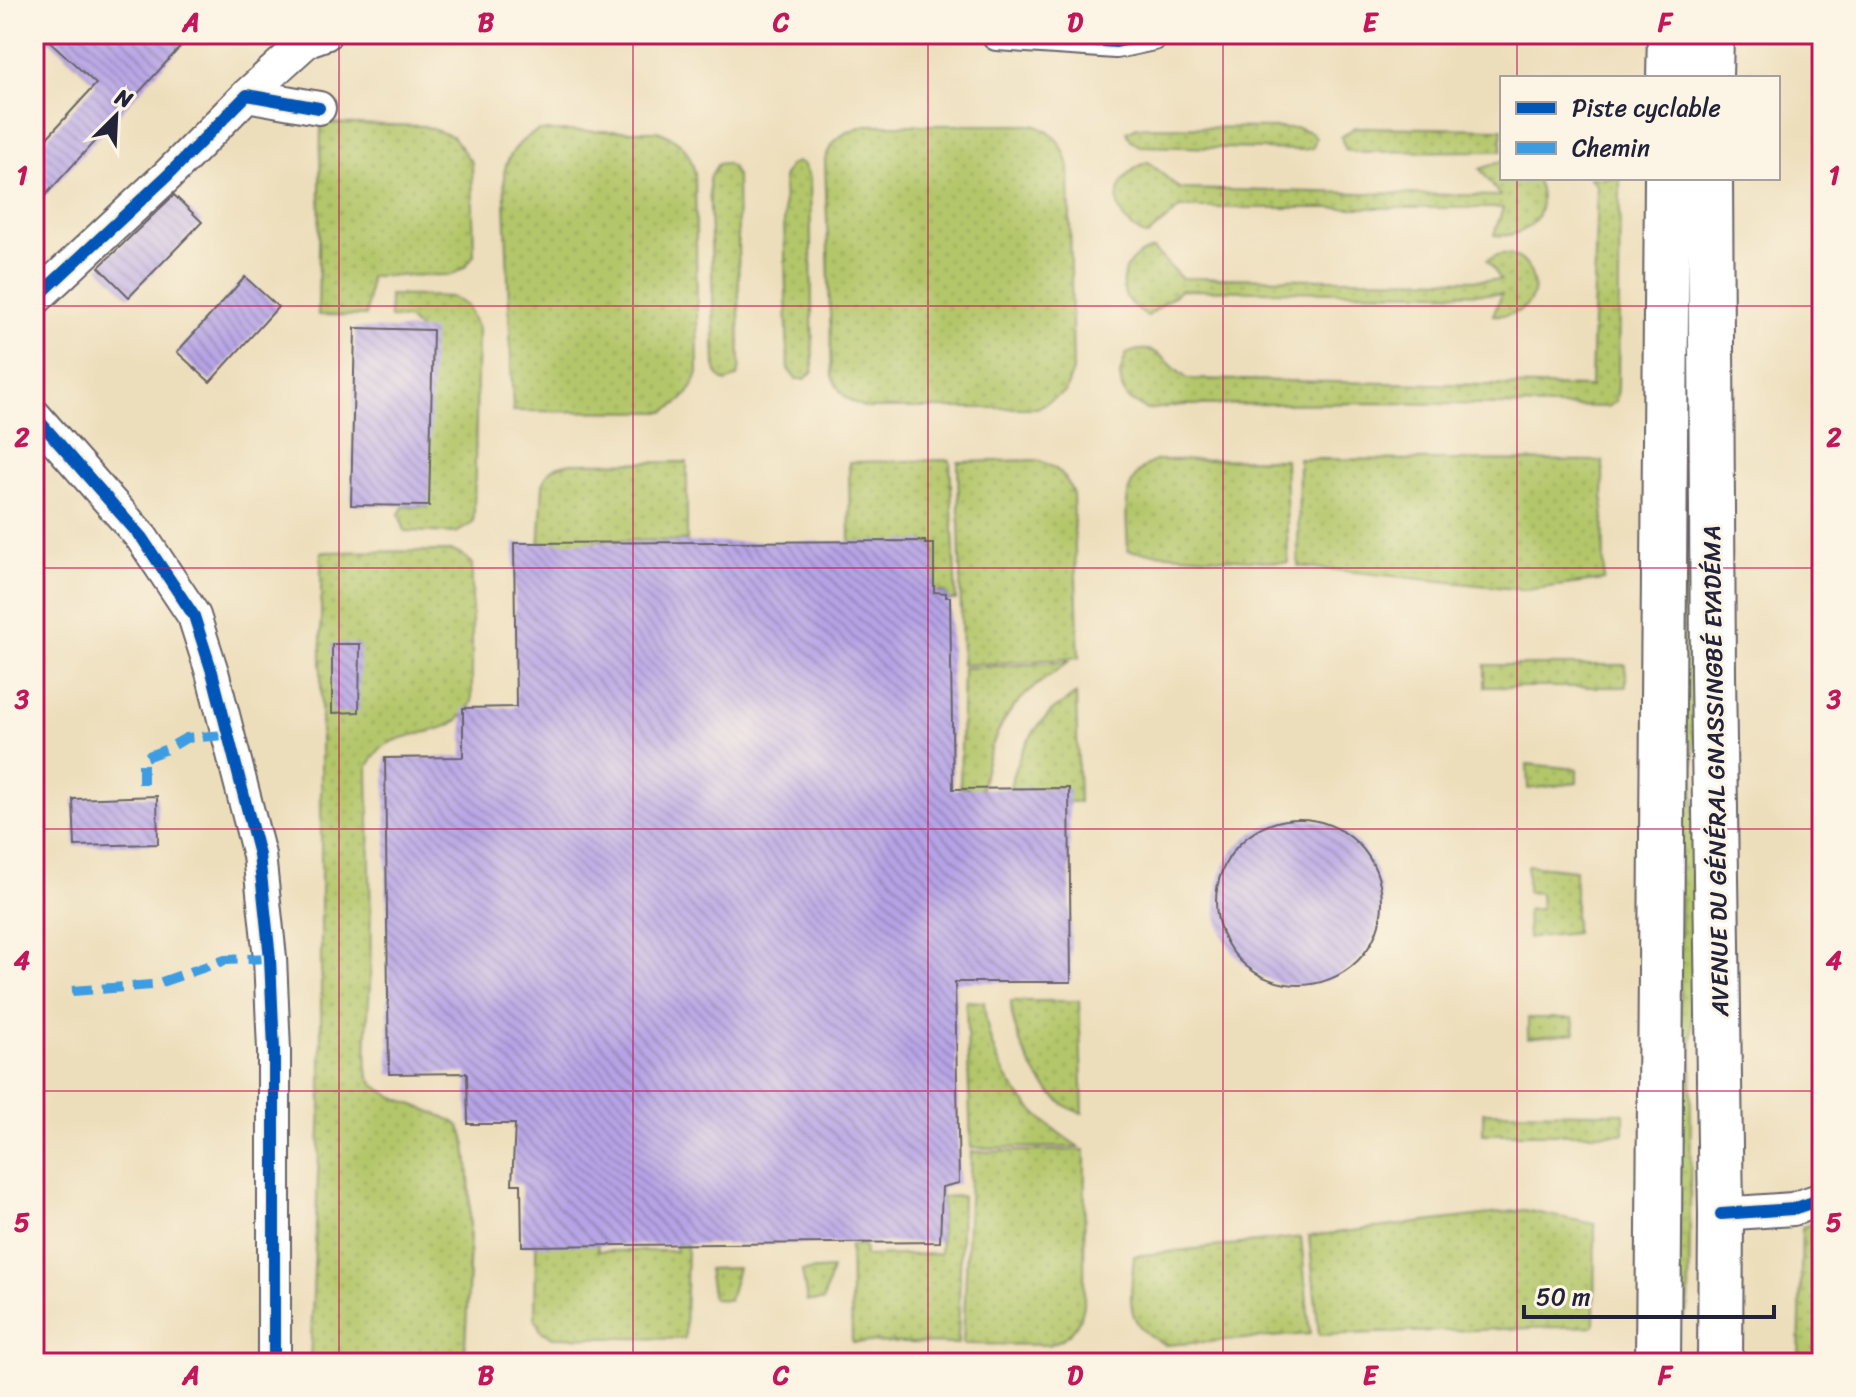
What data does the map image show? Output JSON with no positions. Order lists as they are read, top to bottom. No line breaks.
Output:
{"streets":{"main road":["AVENUE DU GÉNÉRAL GNASSINGBÉ EYADÉMA"]},"legend":["Piste cyclable","Chemin"],"scale_bar":"50 m","north":"top right","grid":{"columns":["A","B","C","D","E","F"],"rows":["1","2","3","4","5"]}}
